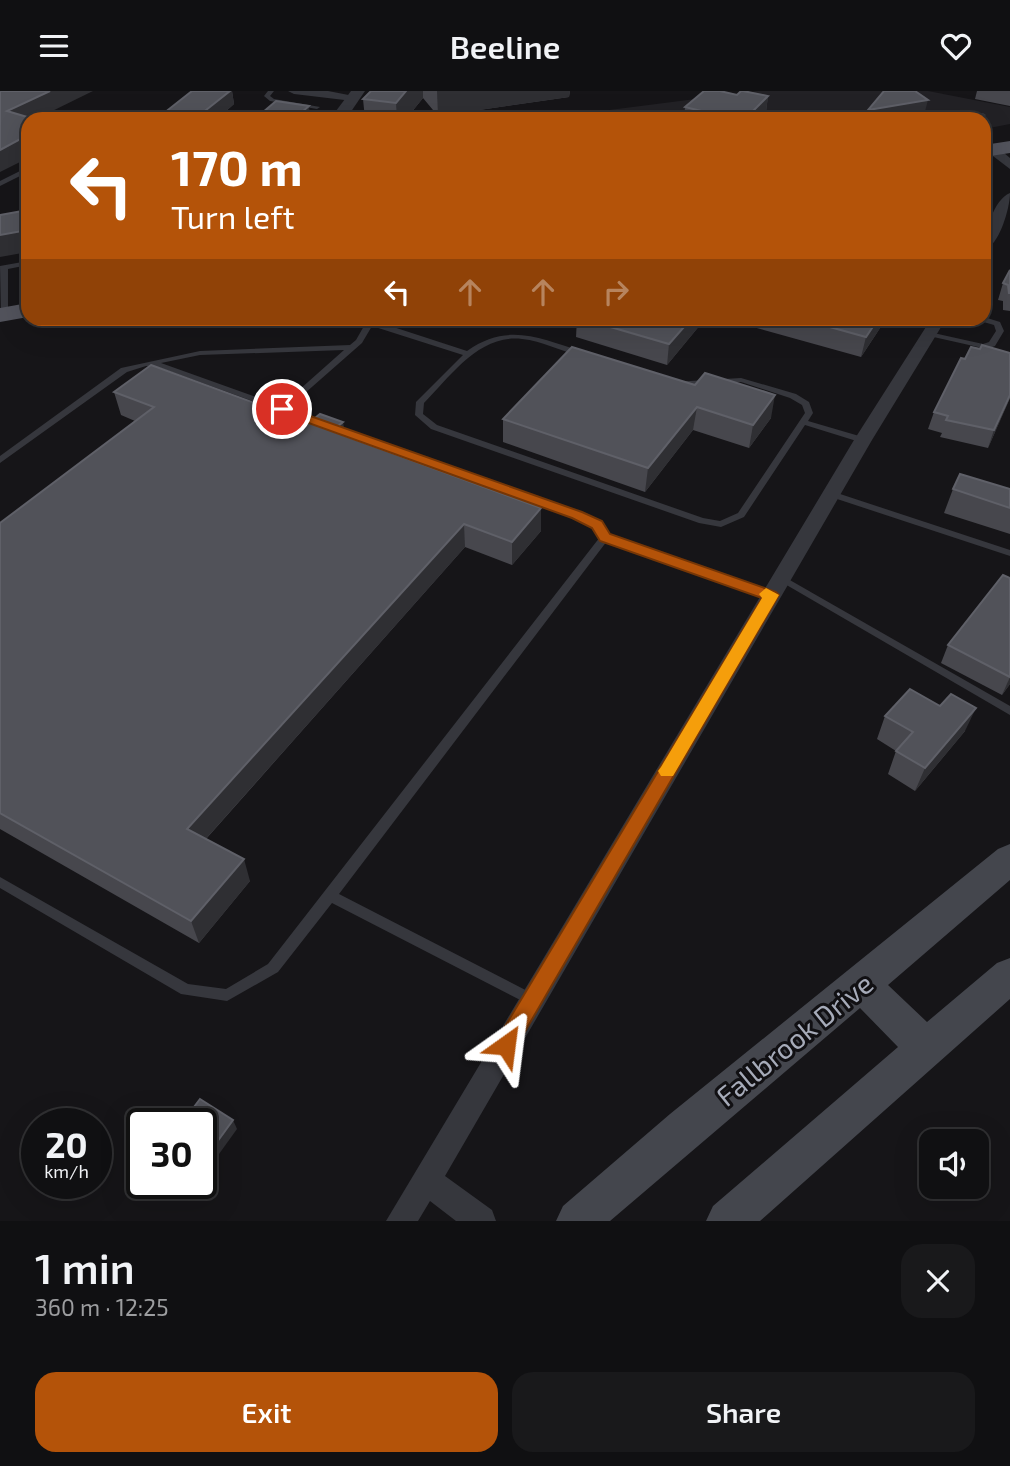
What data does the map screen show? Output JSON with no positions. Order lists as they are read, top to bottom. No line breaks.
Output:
{"streets":{"main road":["Fallbrook Drive"]},"page":{"header":"Beeline","turn":["170 m","Turn left"],"speed":"20 km/h","limit":"30","heading":["1 min","360 m · 12:25"],"buttons":["Exit","Share"]}}
